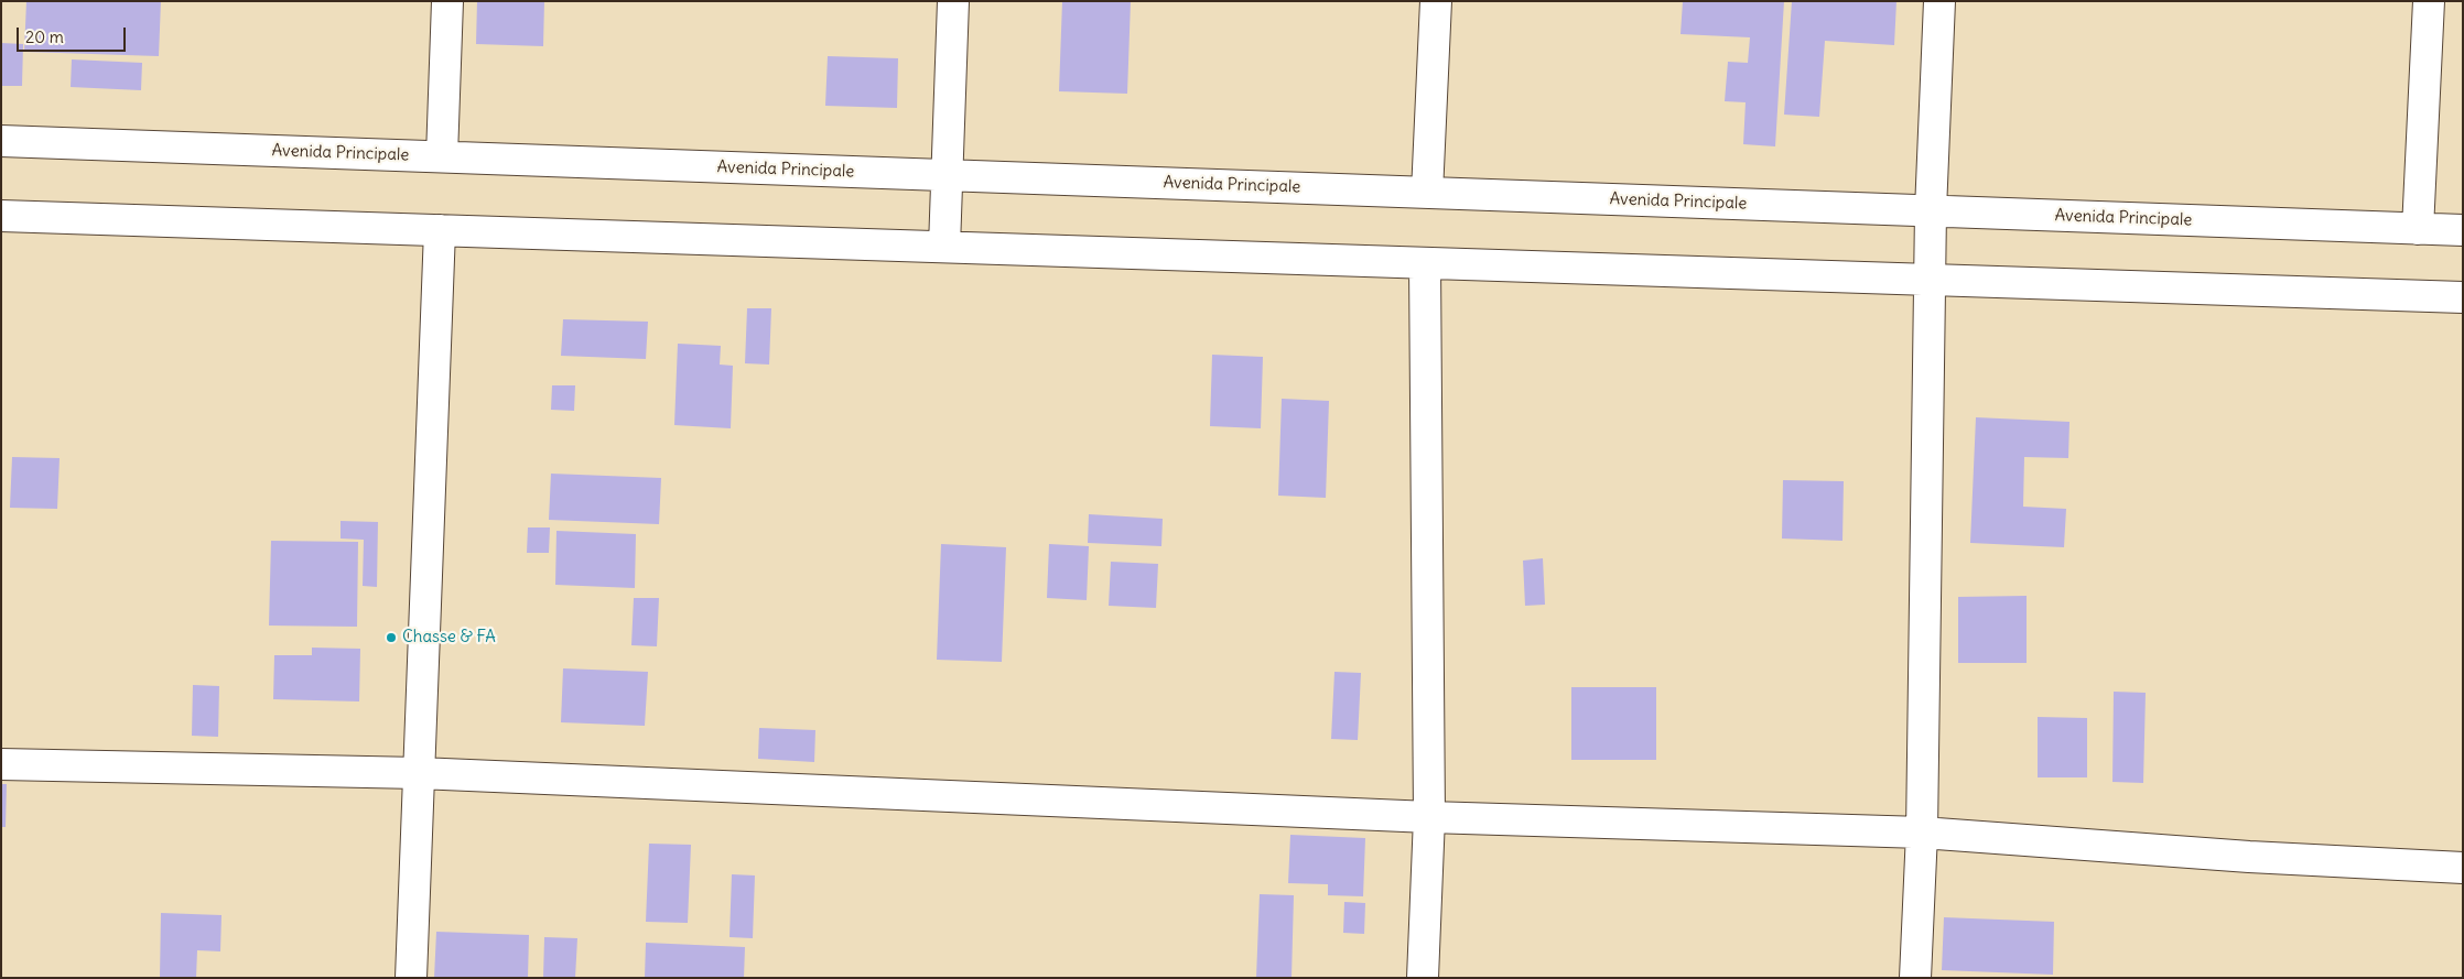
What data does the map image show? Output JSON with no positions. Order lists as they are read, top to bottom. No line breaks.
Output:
{"streets":{"street":["Avenida Principale"]},"places":["Chasse & FA"],"scale_bar":"20 m"}
